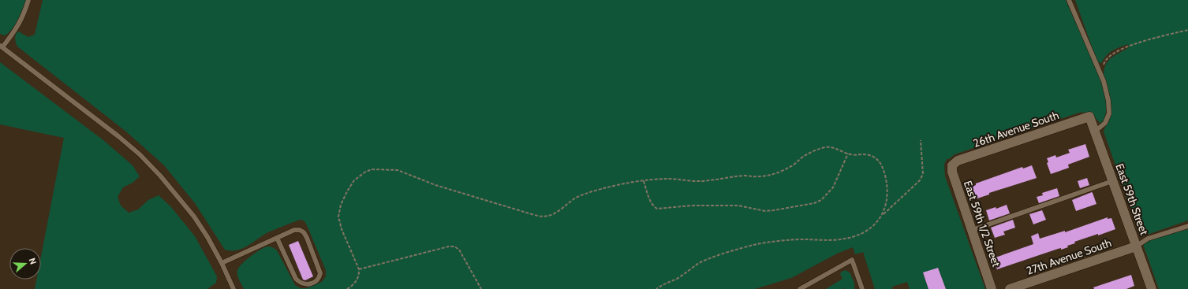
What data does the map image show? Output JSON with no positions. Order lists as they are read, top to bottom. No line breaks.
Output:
{"streets":{"street":["26th Avenue South","East 59th Street","East 59th 1/2 Street","27th Avenue South"]},"crossings":[["26th Avenue South","East 59th Street"],["26th Avenue South","East 59th 1/2 Street"],["East 59th Street","27th Avenue South"]],"north":"right"}
